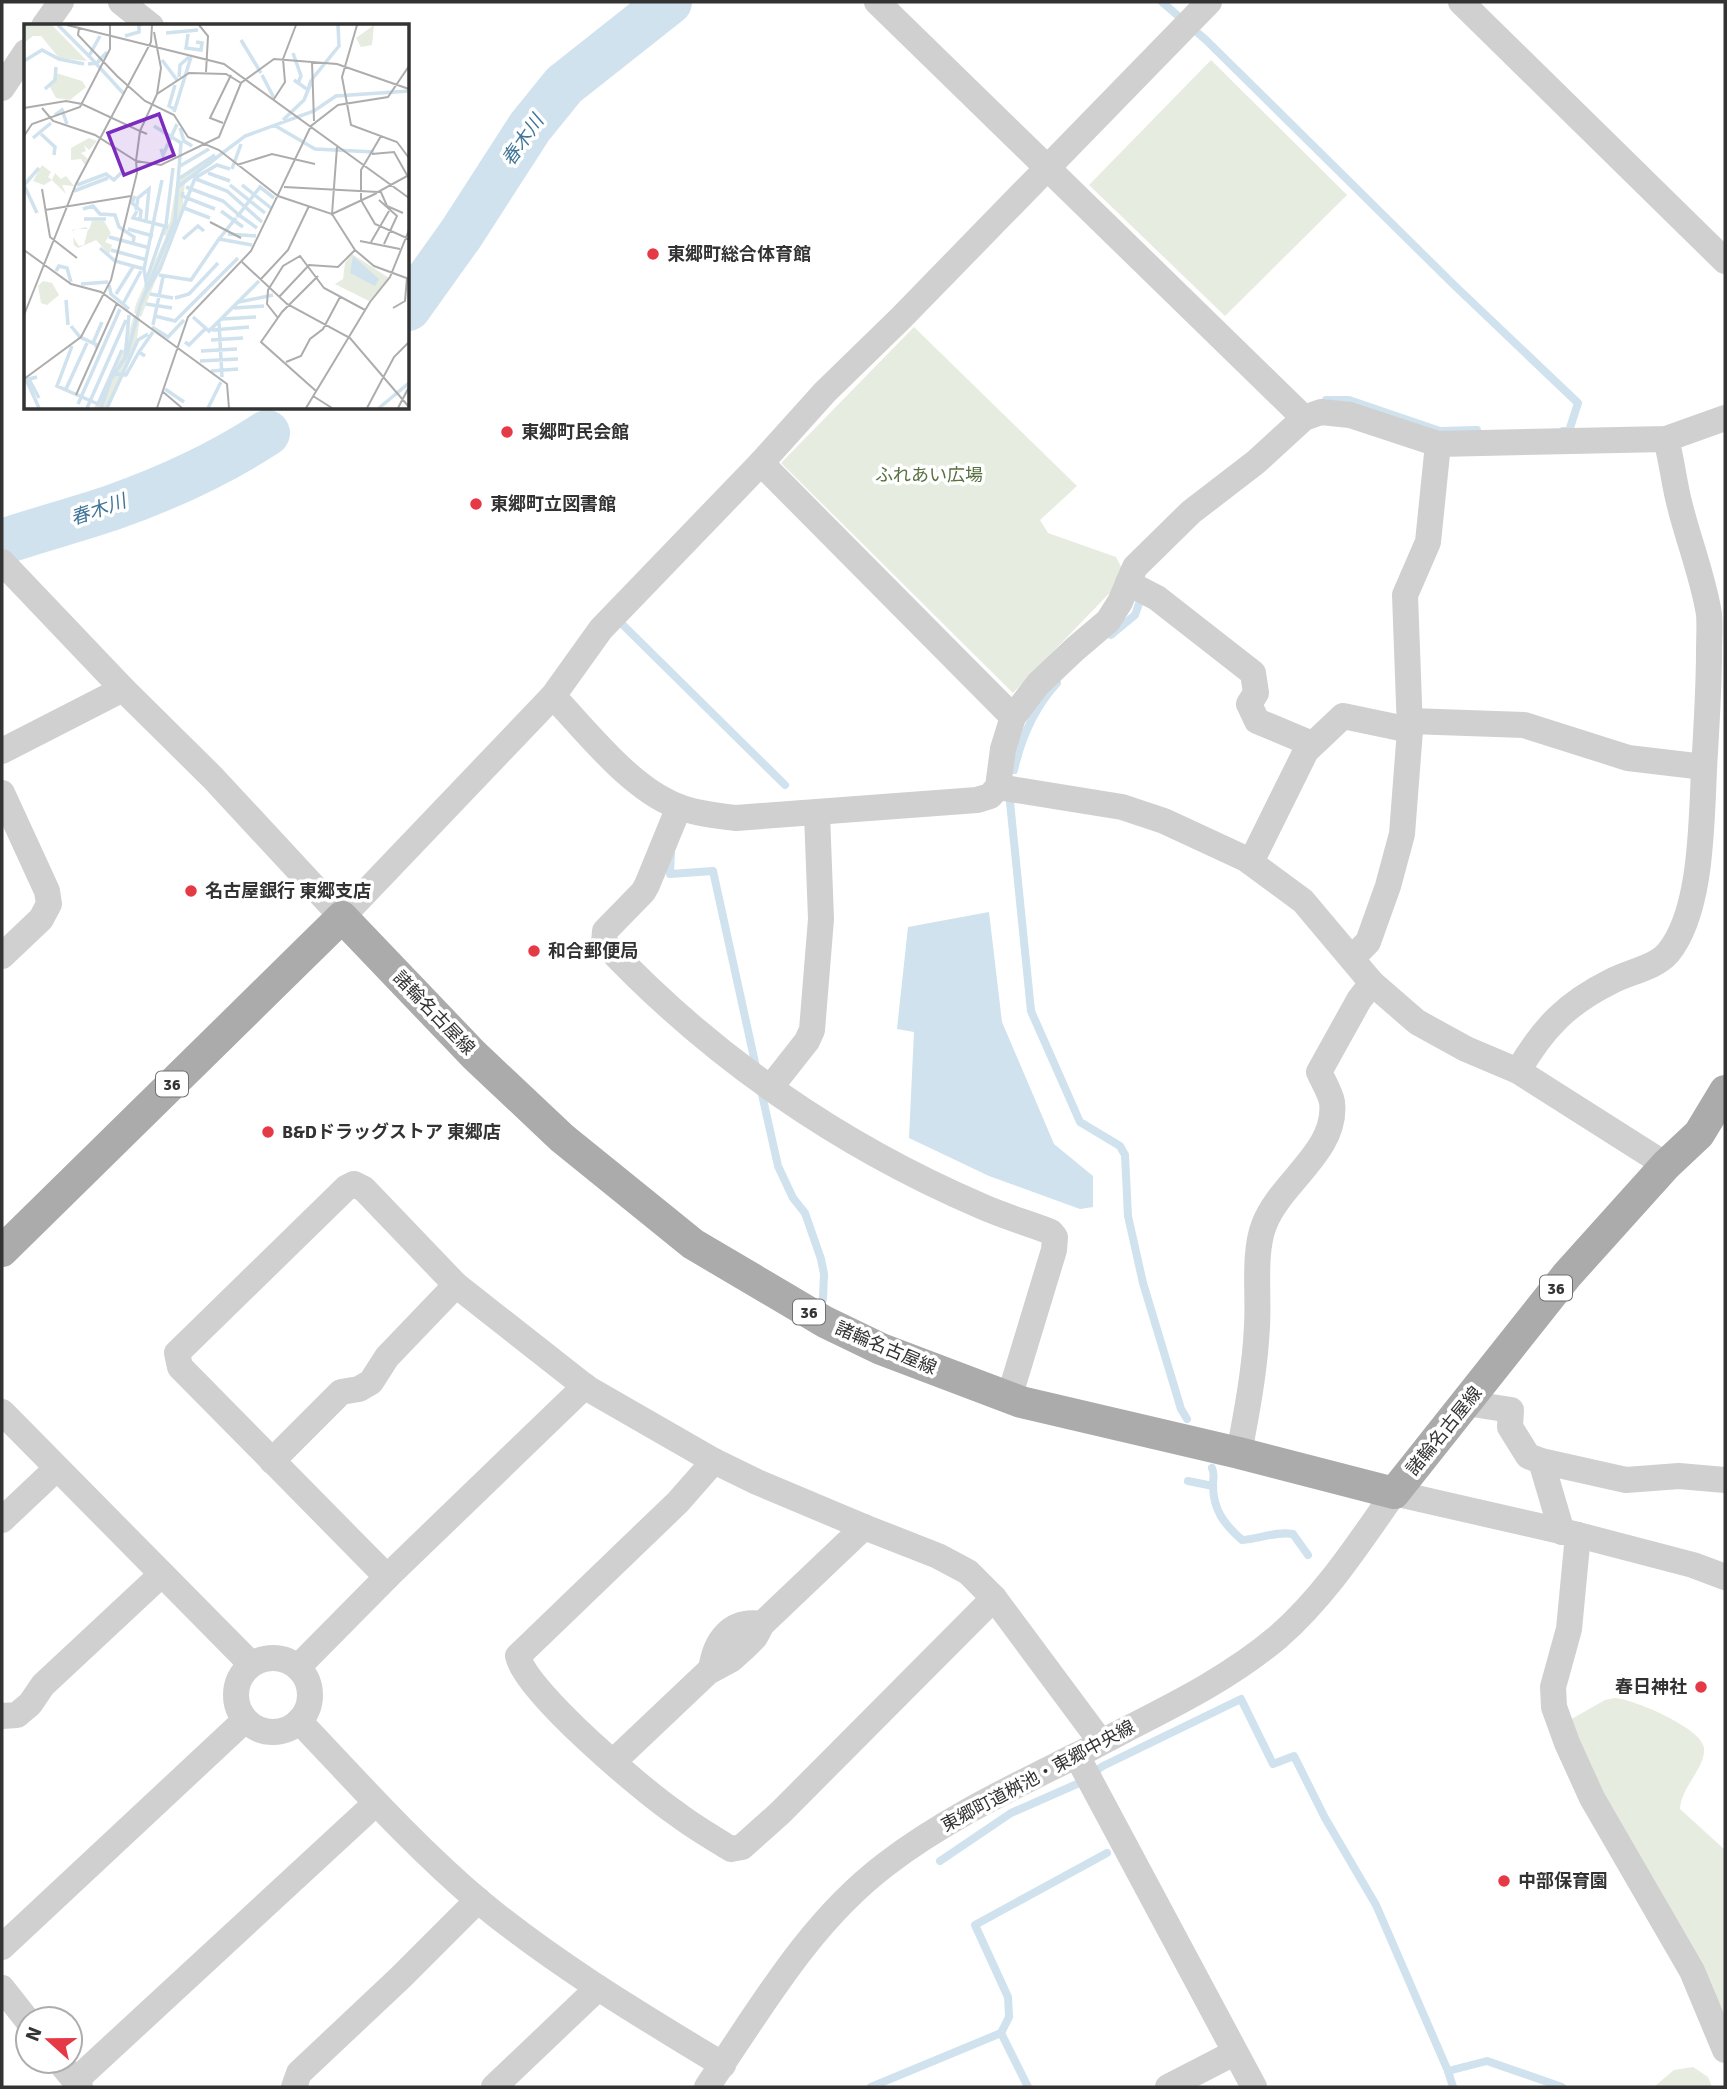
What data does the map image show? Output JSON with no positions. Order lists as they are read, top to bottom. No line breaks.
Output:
{"streets":{"main road":["諸輪名古屋線","36"],"street":["東郷町道桝池・東郷中央線"]},"crossings":[["諸輪名古屋線","36"],["諸輪名古屋線","東郷町道桝池・東郷中央線"]],"water":["春木川"],"parks":["ふれあい広場"],"places":["東郷町総合体育館","東郷町民会館","東郷町立図書館","名古屋銀行 東郷支店","和合郵便局","B&Dドラッグストア 東郷店","春日神社","中部保育園"],"north":"left"}
